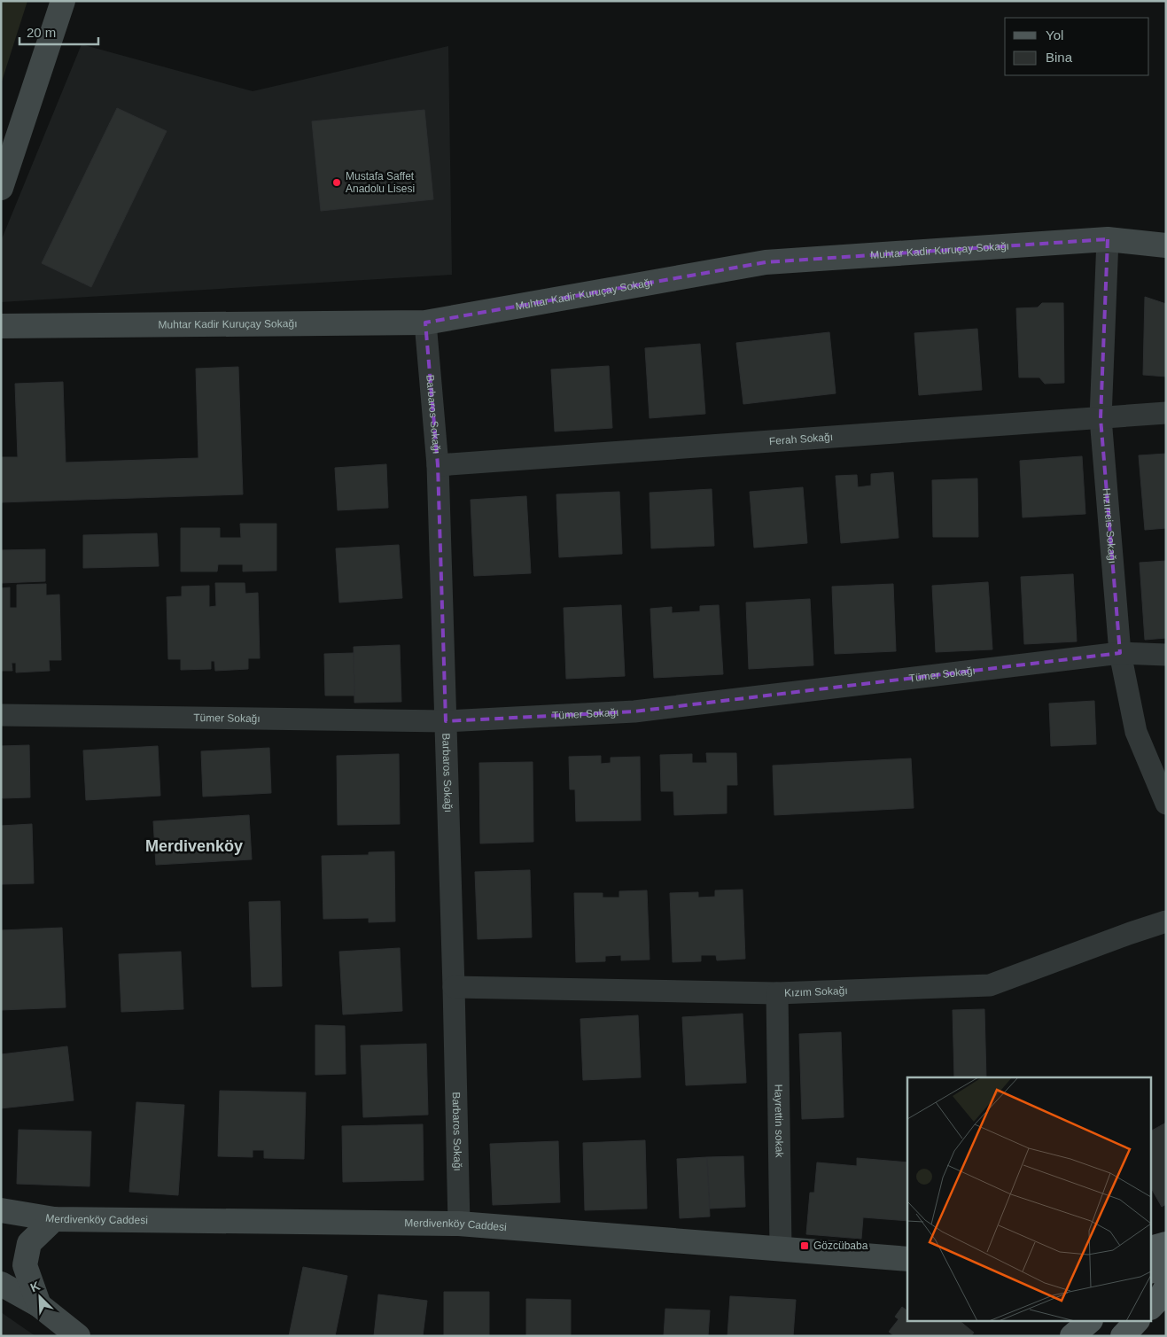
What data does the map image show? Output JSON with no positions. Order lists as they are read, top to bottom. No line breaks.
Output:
{"streets":{"street":["Muhtar Kadir Kuruçay Sokağı","Barbaros Sokağı","Ferah Sokağı","Hızırreis Sokağı","Tümer Sokağı","Kızım Sokağı","Hayrettin sokak","Merdivenköy Caddesi"]},"crossings":[["Muhtar Kadir Kuruçay Sokağı","Barbaros Sokağı"],["Muhtar Kadir Kuruçay Sokağı","Hızırreis Sokağı"],["Barbaros Sokağı","Ferah Sokağı"],["Barbaros Sokağı","Tümer Sokağı"],["Barbaros Sokağı","Kızım Sokağı"],["Barbaros Sokağı","Merdivenköy Caddesi"],["Ferah Sokağı","Hızırreis Sokağı"],["Hızırreis Sokağı","Tümer Sokağı"],["Kızım Sokağı","Hayrettin sokak"],["Hayrettin sokak","Merdivenköy Caddesi"]],"districts":["Merdivenköy"],"places":{"other":["Mustafa Saffet Anadolu Lisesi"],"transit":["Gözcübaba"]},"legend":["Yol","Bina"],"scale_bar":"20 m","north":"top left"}
